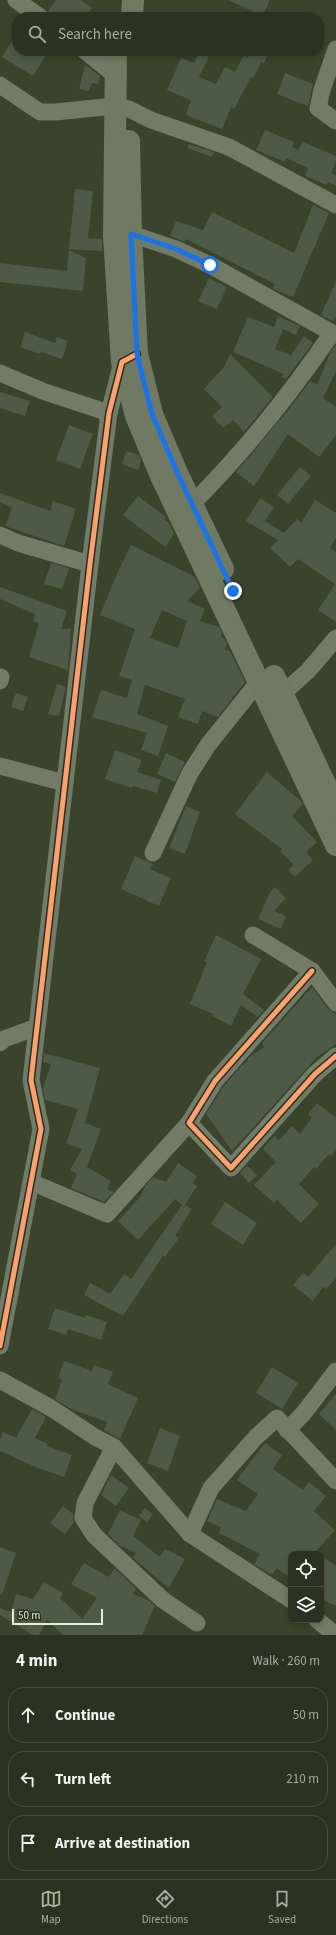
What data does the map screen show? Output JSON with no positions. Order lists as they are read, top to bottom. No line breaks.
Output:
{"scale_bar":"50 m","page":{"search":"Search here","scale":"50 m","heading":["4 min","Walk · 260 m"],"list":[["Continue","50 m"],["Turn left","210 m"],"Arrive at destination"],"nav":["Map","Directions","Saved"]}}
